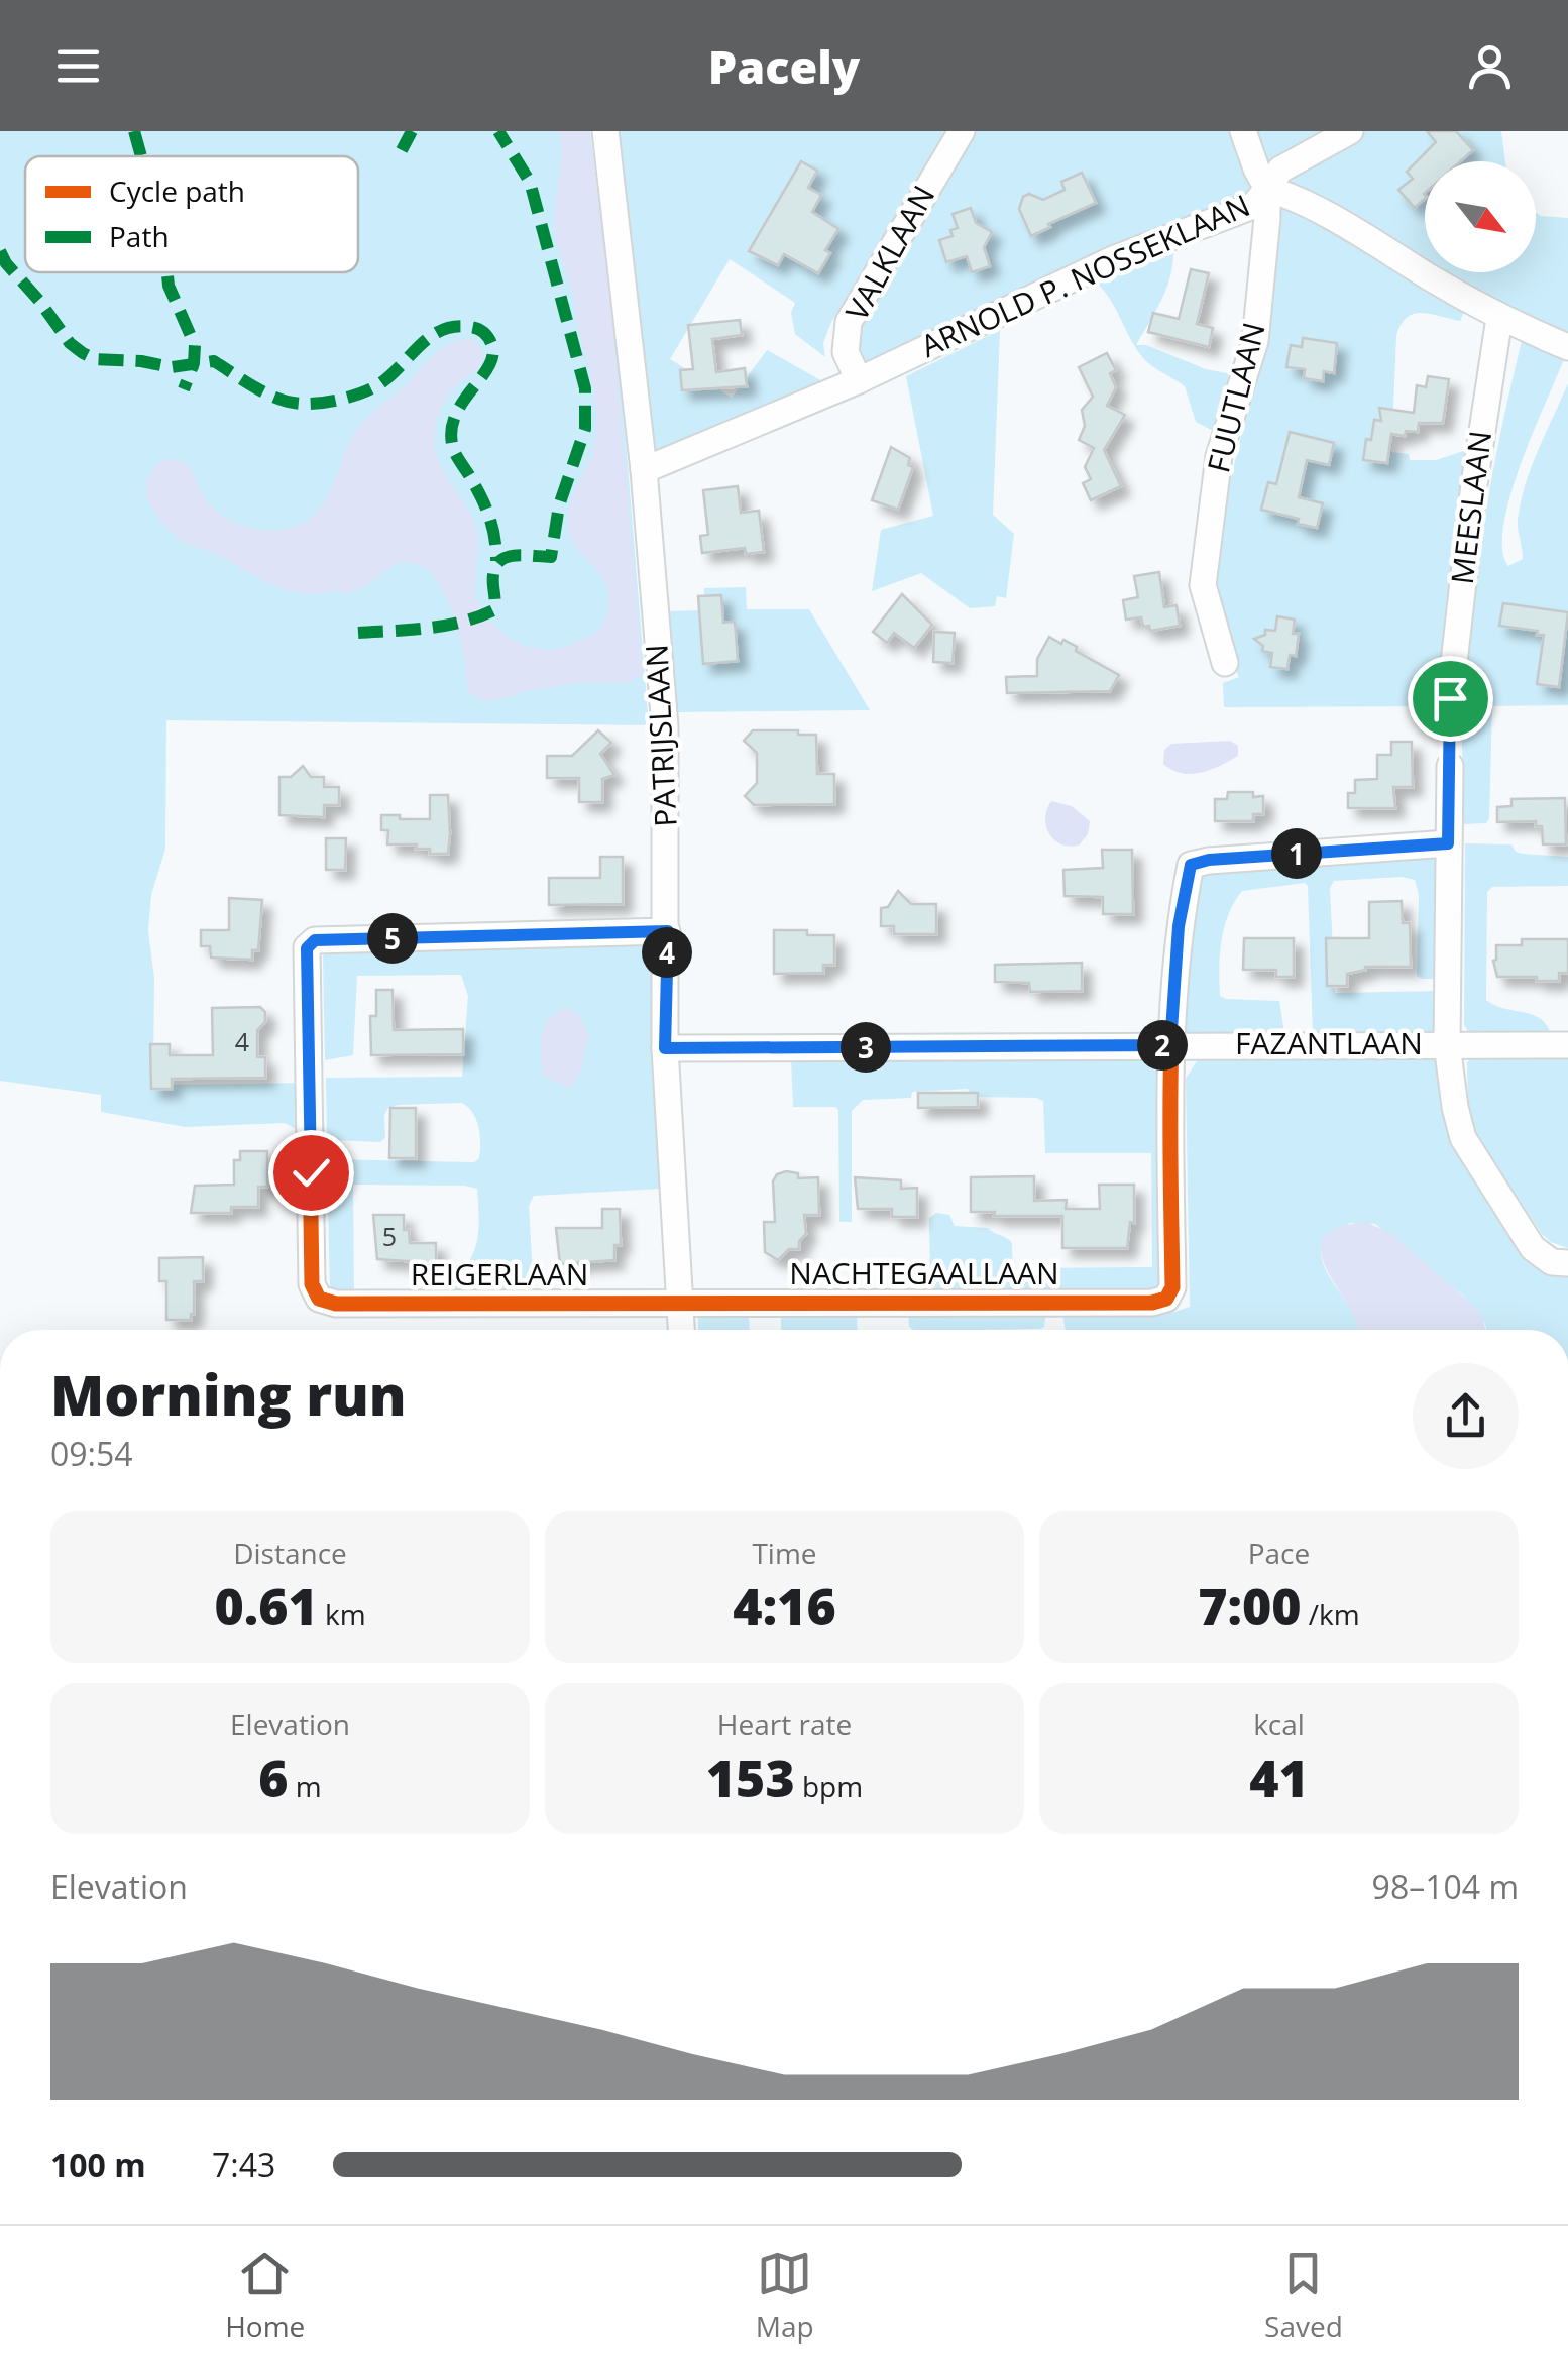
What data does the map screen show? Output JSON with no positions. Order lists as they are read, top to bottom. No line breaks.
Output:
{"streets":{"street":["VALKLAAN","ARNOLD P. NOSSEKLAAN","FUUTLAAN","MEESLAAN","PATRIJSLAAN","FAZANTLAAN","NACHTEGAALLAAN","REIGERLAAN"]},"crossings":[["VALKLAAN","ARNOLD P. NOSSEKLAAN"],["ARNOLD P. NOSSEKLAAN","FUUTLAAN"],["ARNOLD P. NOSSEKLAAN","MEESLAAN"],["ARNOLD P. NOSSEKLAAN","PATRIJSLAAN"],["PATRIJSLAAN","FAZANTLAAN"],["PATRIJSLAAN","NACHTEGAALLAAN"],["PATRIJSLAAN","REIGERLAAN"],["FAZANTLAAN","NACHTEGAALLAAN"],["NACHTEGAALLAAN","REIGERLAAN"]],"house_numbers":["4","5"],"legend":["Cycle path","Path"],"north":"bottom right","page":{"header":"Pacely","pins":["1","5","4","2","3"],"heading":["Morning run","09:54"],"stats":[["Distance","0.61 km"],["Time","4:16"],["Pace","7:00 /km"],["Elevation","6 m"],["Heart rate","153 bpm"],["kcal","41"]],"chart":["Elevation","98–104 m"],"list":[{"name":"100 m","note":"7:43"}],"tabs":["Home","Map","Saved"]}}
